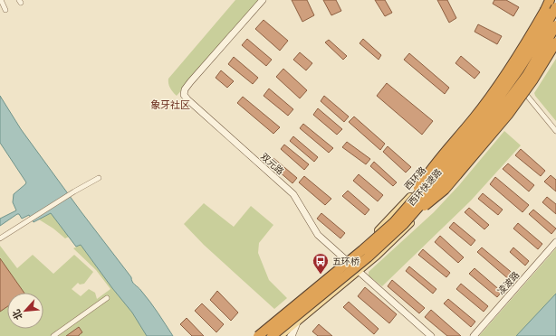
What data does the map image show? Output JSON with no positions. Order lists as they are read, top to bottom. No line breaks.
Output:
{"streets":{"highway":["西环快速路"],"main road":["西环路"],"street":["双元路","凌波路"]},"crossings":[["双元路","西环路"]],"districts":["象牙社区"],"places":{"bus stop":["五环桥"]},"north":"bottom left"}
